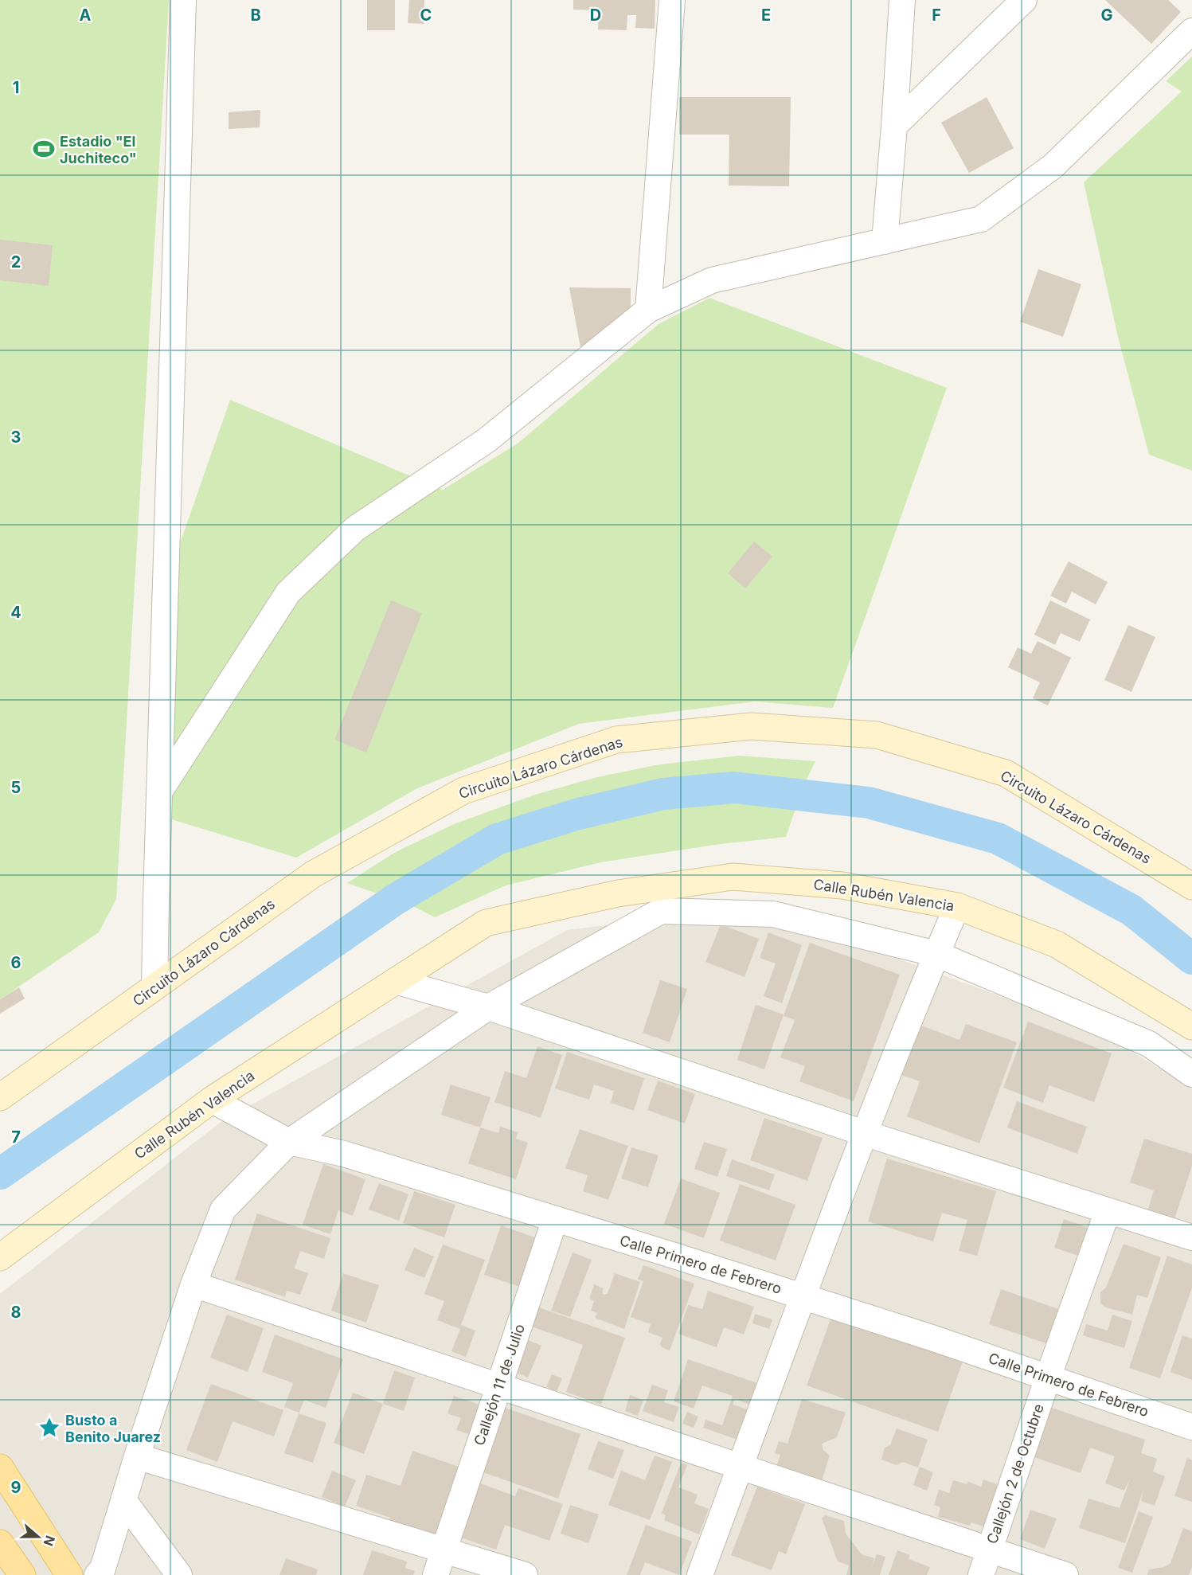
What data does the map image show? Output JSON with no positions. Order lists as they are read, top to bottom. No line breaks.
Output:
{"streets":{"street":["Circuito Lázaro Cárdenas","Calle Rubén Valencia","Calle Primero de Febrero","Callejón 11 de Julio","Callejón 2 de Octubre"]},"crossings":[["Calle Rubén Valencia","Calle Primero de Febrero"],["Calle Primero de Febrero","Callejón 11 de Julio"],["Calle Primero de Febrero","Callejón 2 de Octubre"]],"places":{"sports":["Estadio \"El Juchiteco\""],"place":["Busto a Benito Juarez"]},"north":"right","grid":{"columns":["A","B","C","D","E","F","G"],"rows":["1","2","3","4","5","6","7","8","9"]}}
